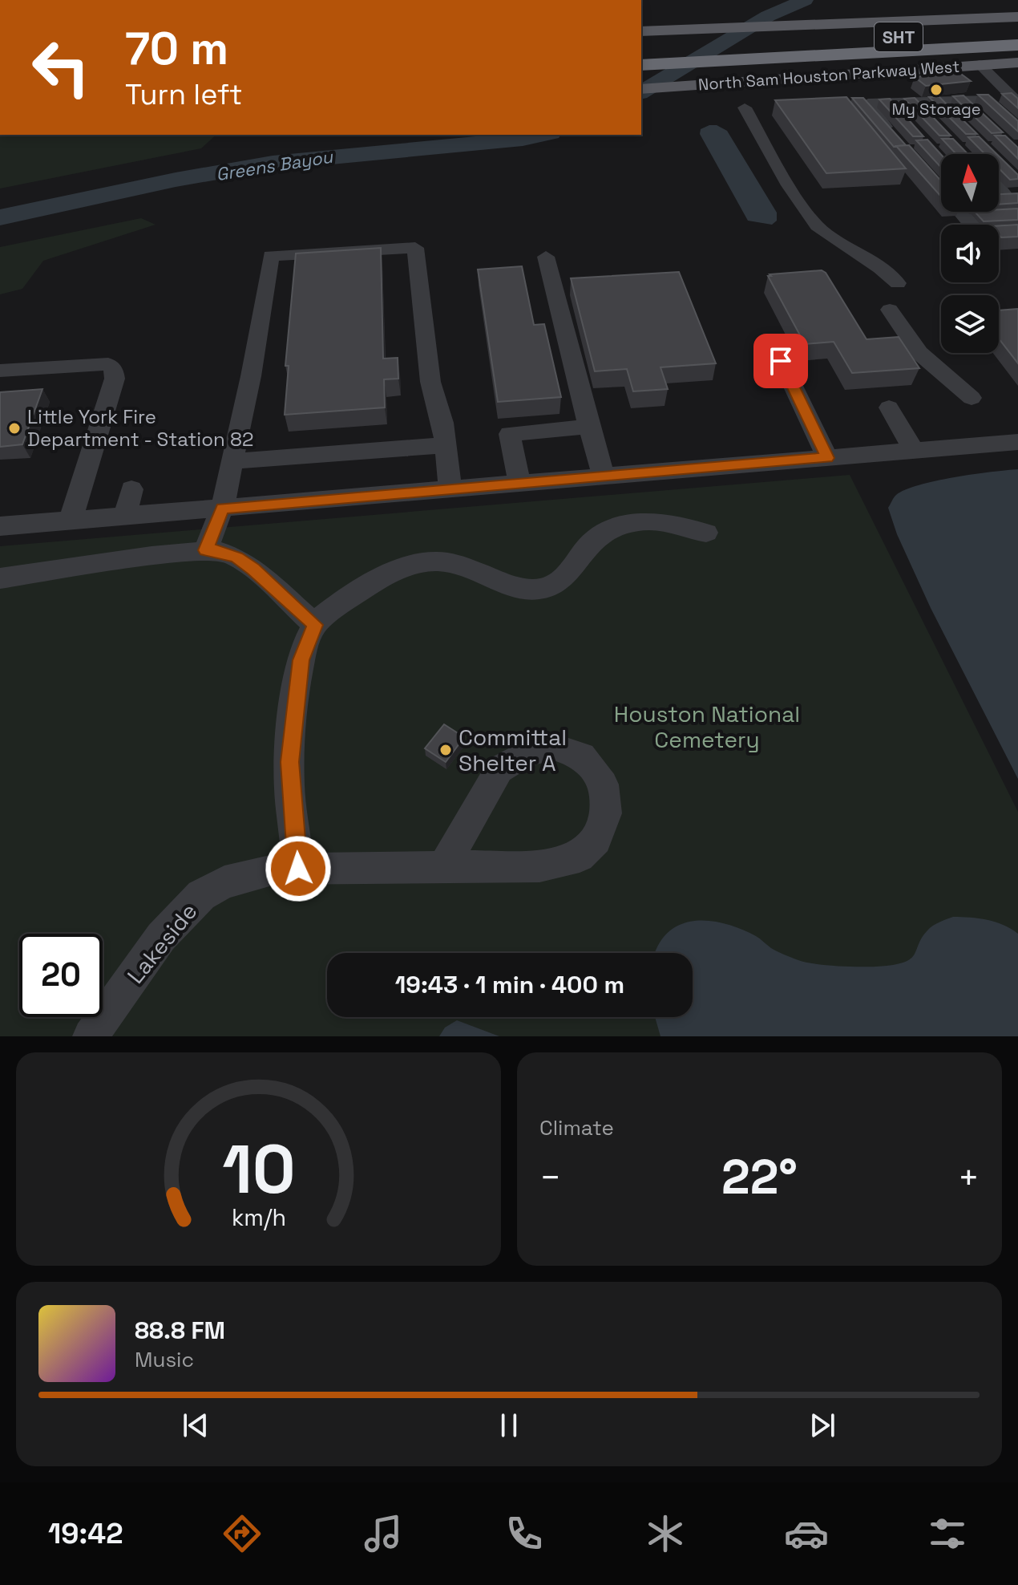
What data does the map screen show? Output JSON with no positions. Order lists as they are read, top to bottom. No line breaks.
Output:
{"streets":{"highway":["SHT"],"main road":["North Sam Houston Parkway West"],"street":["Lakeside"]},"crossings":[["SHT","North Sam Houston Parkway West"]],"water":["Greens Bayou"],"parks":["Houston National Cemetery"],"places":["My Storage","Little York Fire Department - Station 82","Committal Shelter A"],"north":"top","page":{"turn":["70 m","Turn left"],"limit":"20","trip":"19:43 · 1 min · 400 m","tile":"Climate","heat":["−","22°","+"],"song":["88.8 FM","Music"],"tabs":"19:42","gauge":["10","km/h"]}}
